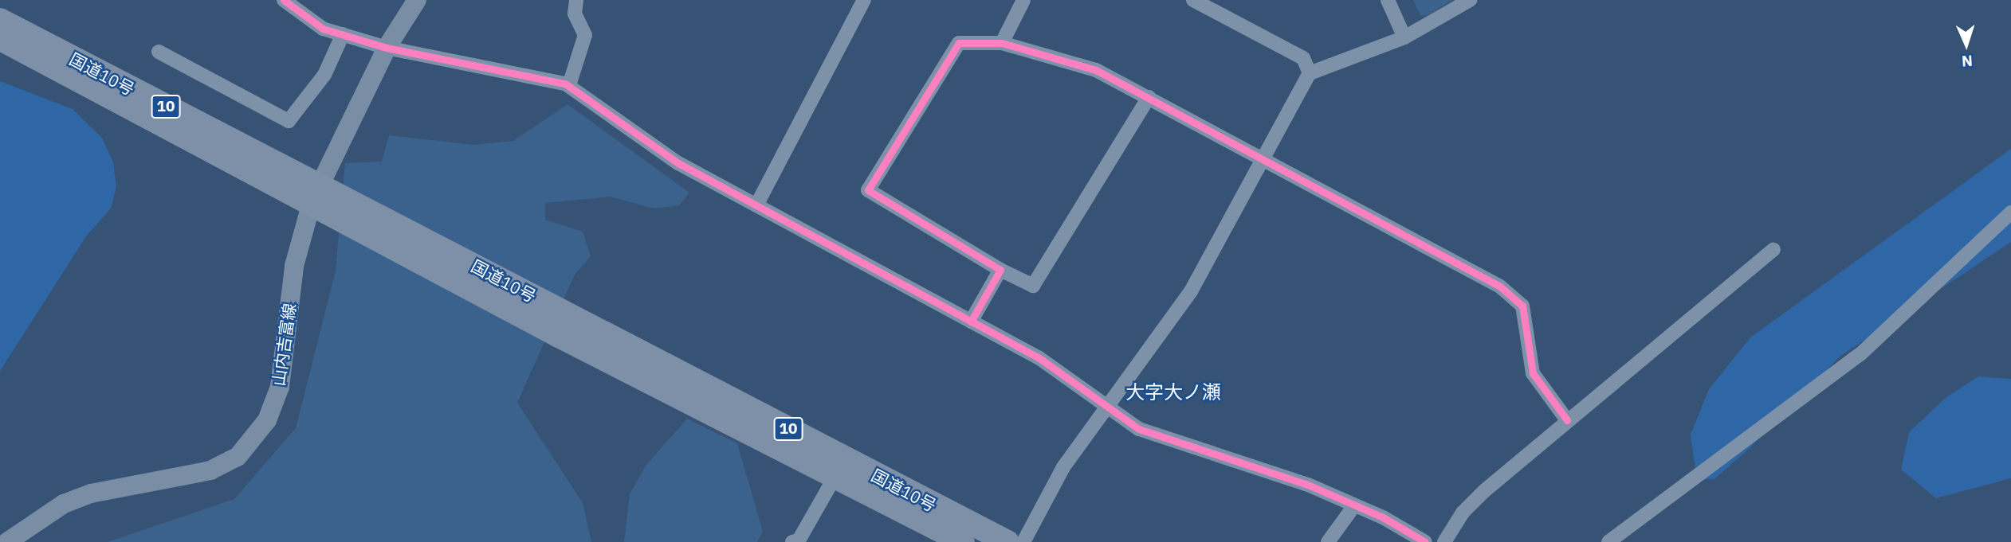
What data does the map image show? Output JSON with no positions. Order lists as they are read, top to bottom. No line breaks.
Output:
{"streets":{"highway":["国道10号","10"],"main road":["山内吉富線"]},"crossings":[["国道10号","山内吉富線"]],"districts":["大字大ノ瀬"],"north":"bottom"}
